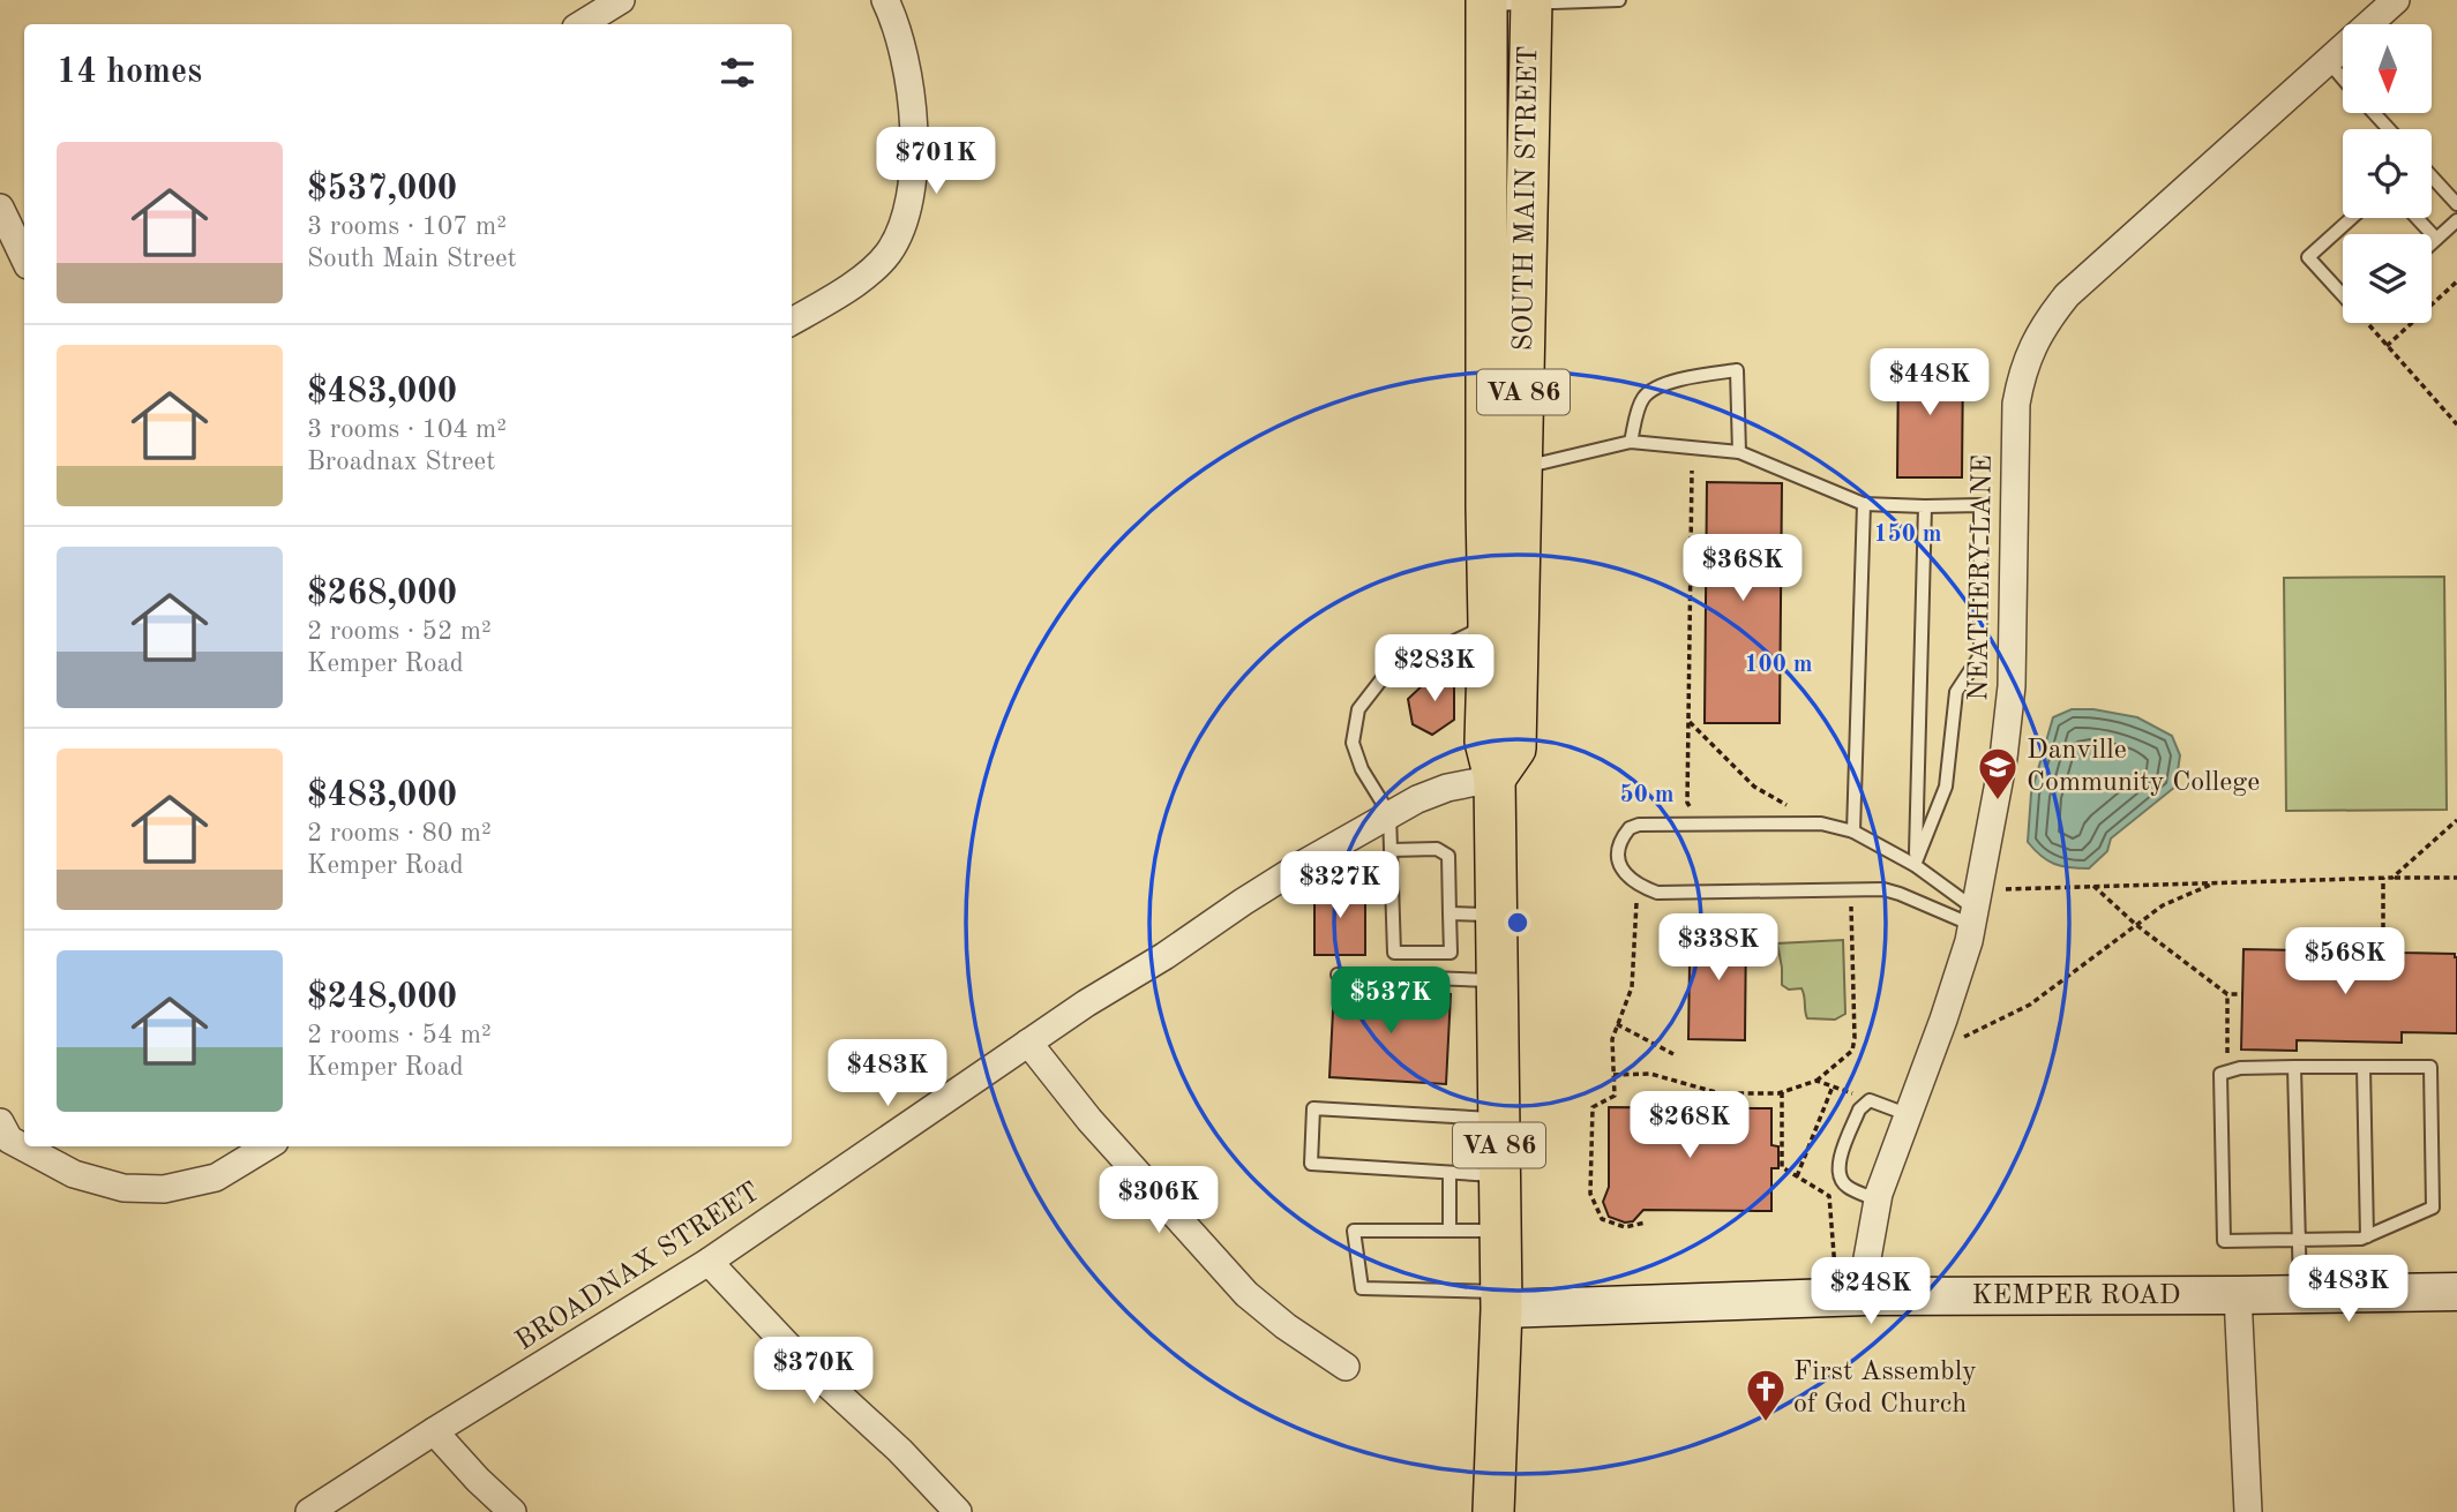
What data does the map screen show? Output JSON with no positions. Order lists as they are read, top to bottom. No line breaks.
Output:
{"streets":{"main road":["SOUTH MAIN STREET","VA 86"],"street":["NEATHERY LANE","BROADNAX STREET","KEMPER ROAD"]},"crossings":[["SOUTH MAIN STREET","BROADNAX STREET"],["SOUTH MAIN STREET","KEMPER ROAD"],["NEATHERY LANE","KEMPER ROAD"]],"places":{"school or university":["Danville Community College"],"church":["First Assembly of God Church"]},"north":"bottom","page":{"heading":"14 homes","list":[{"name":"$537,000","note":"3 rooms · 107 m² · South Main Street"},{"name":"$483,000","note":"3 rooms · 104 m² · Broadnax Street"},{"name":"$268,000","note":"2 rooms · 52 m² · Kemper Road"},{"name":"$483,000","note":"2 rooms · 80 m² · Kemper Road"},{"name":"$248,000","note":"2 rooms · 54 m² · Kemper Road"}],"price":["$701K","$448K","$368K","$283K","$327K","$338K","$568K","$537K","$483K","$268K","$306K","$483K","$248K","$370K"]},"rings":["150 m","100 m","50 m"]}
